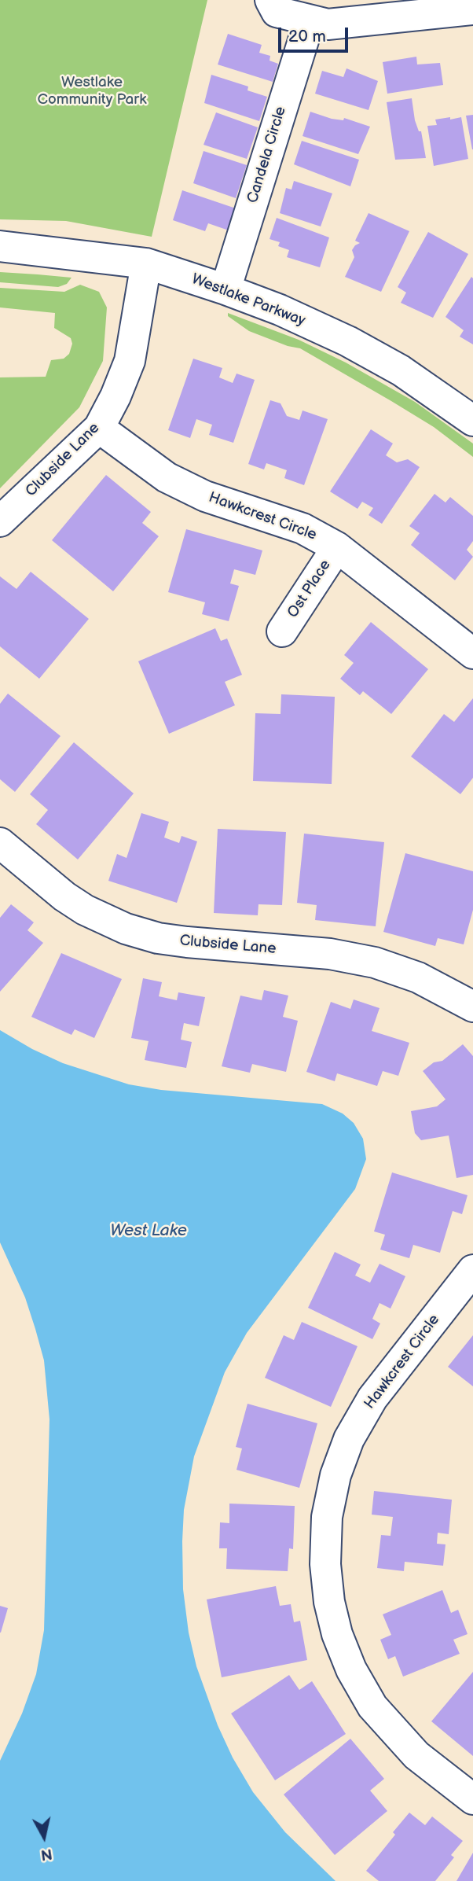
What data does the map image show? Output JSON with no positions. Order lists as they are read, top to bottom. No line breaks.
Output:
{"streets":{"street":["Candela Circle","Westlake Parkway","Clubside Lane","Hawkcrest Circle","Ost Place"]},"crossings":[["Candela Circle","Westlake Parkway"],["Westlake Parkway","Clubside Lane"],["Clubside Lane","Hawkcrest Circle"],["Hawkcrest Circle","Ost Place"]],"water":["West Lake"],"parks":["Westlake Community Park"],"scale_bar":"20 m","north":"bottom"}
